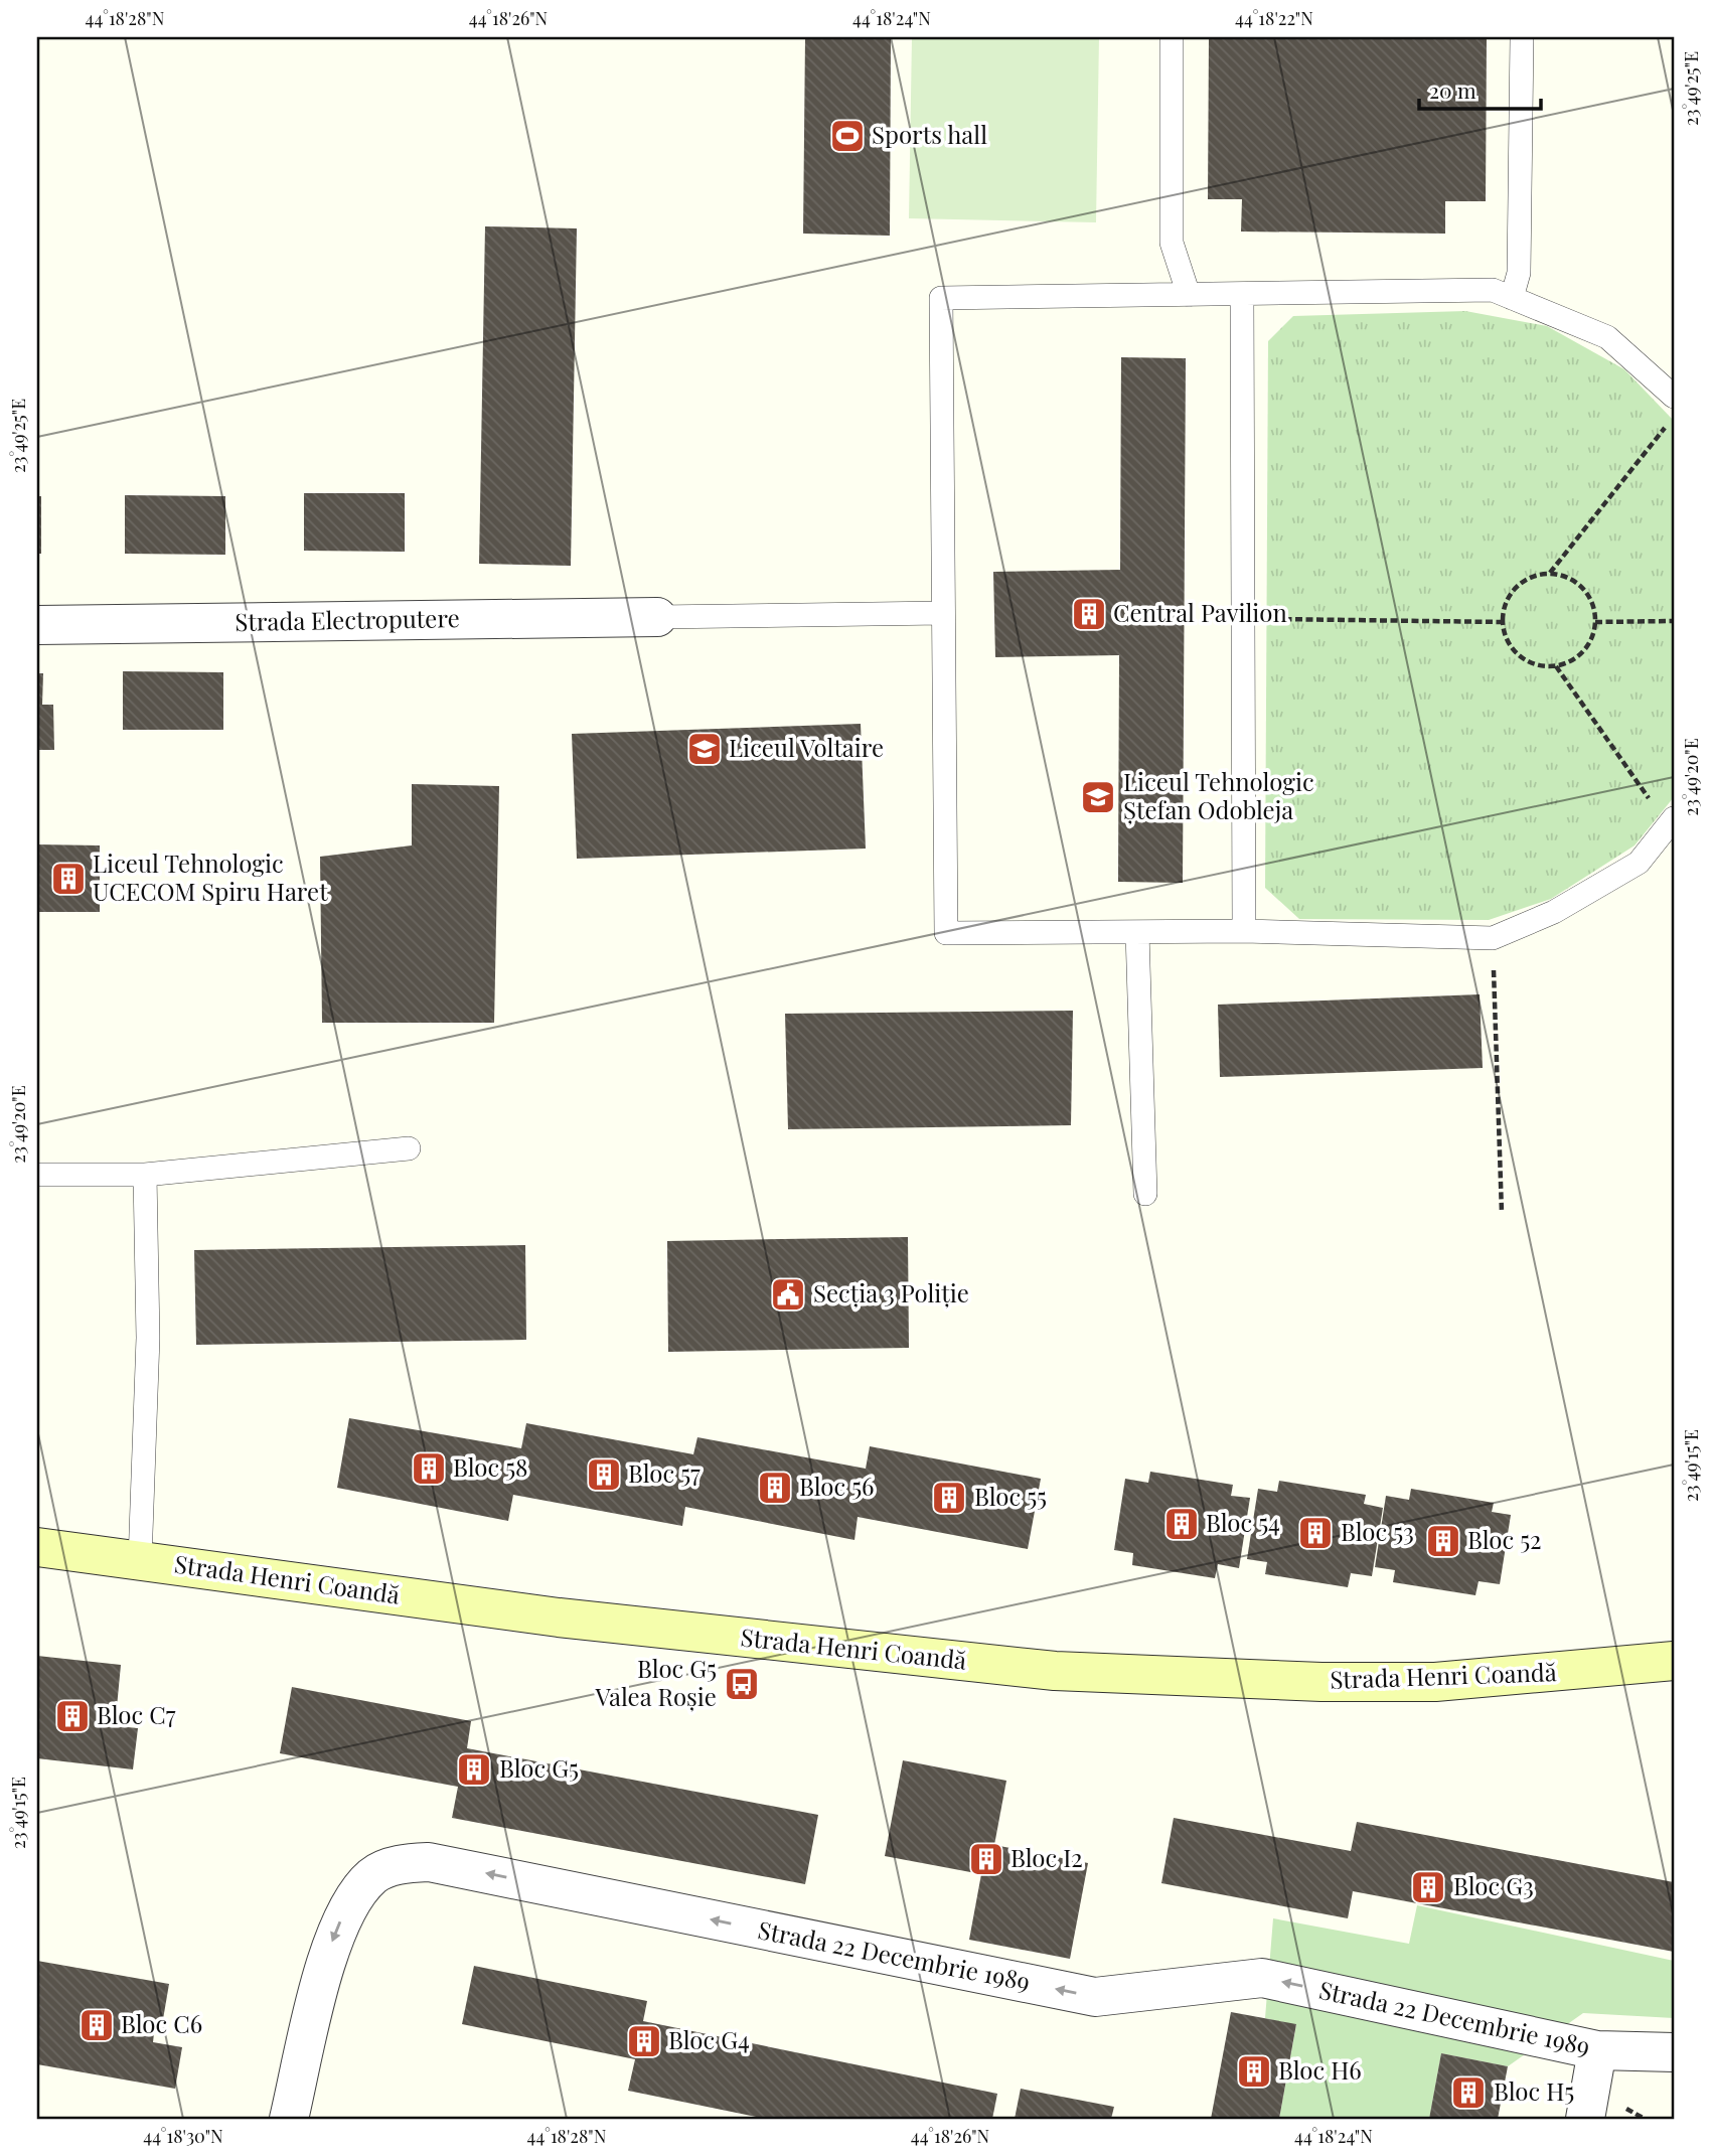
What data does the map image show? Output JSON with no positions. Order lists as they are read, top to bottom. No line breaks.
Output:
{"streets":{"street":["Strada Electroputere","Strada Henri Coandă","Strada 22 Decembrie 1989"]},"one_way":["Strada 22 Decembrie 1989"],"places":{"sports":["Sports hall"],"building":["Central Pavilion","Liceul Tehnologic UCECOM Spiru Haret","Bloc 58","Bloc 57","Bloc 56","Bloc 55","Bloc 54","Bloc 53","Bloc 52","Bloc C7","Bloc G5","Bloc I2","Bloc G3","Bloc C6","Bloc G4","Bloc H6","Bloc H5"],"school or university":["Liceul Voltaire","Liceul Tehnologic Ștefan Odobleja"],"public building":["Secția 3 Poliție"],"bus stop":["Bloc G5 Valea Roșie"]},"scale_bar":"20 m","coordinates":["44°18'28\"N","44°18'26\"N","44°18'24\"N","44°18'22\"N","23°49'25\"E","23°49'20\"E","23°49'15\"E","44°18'30\"N"]}
